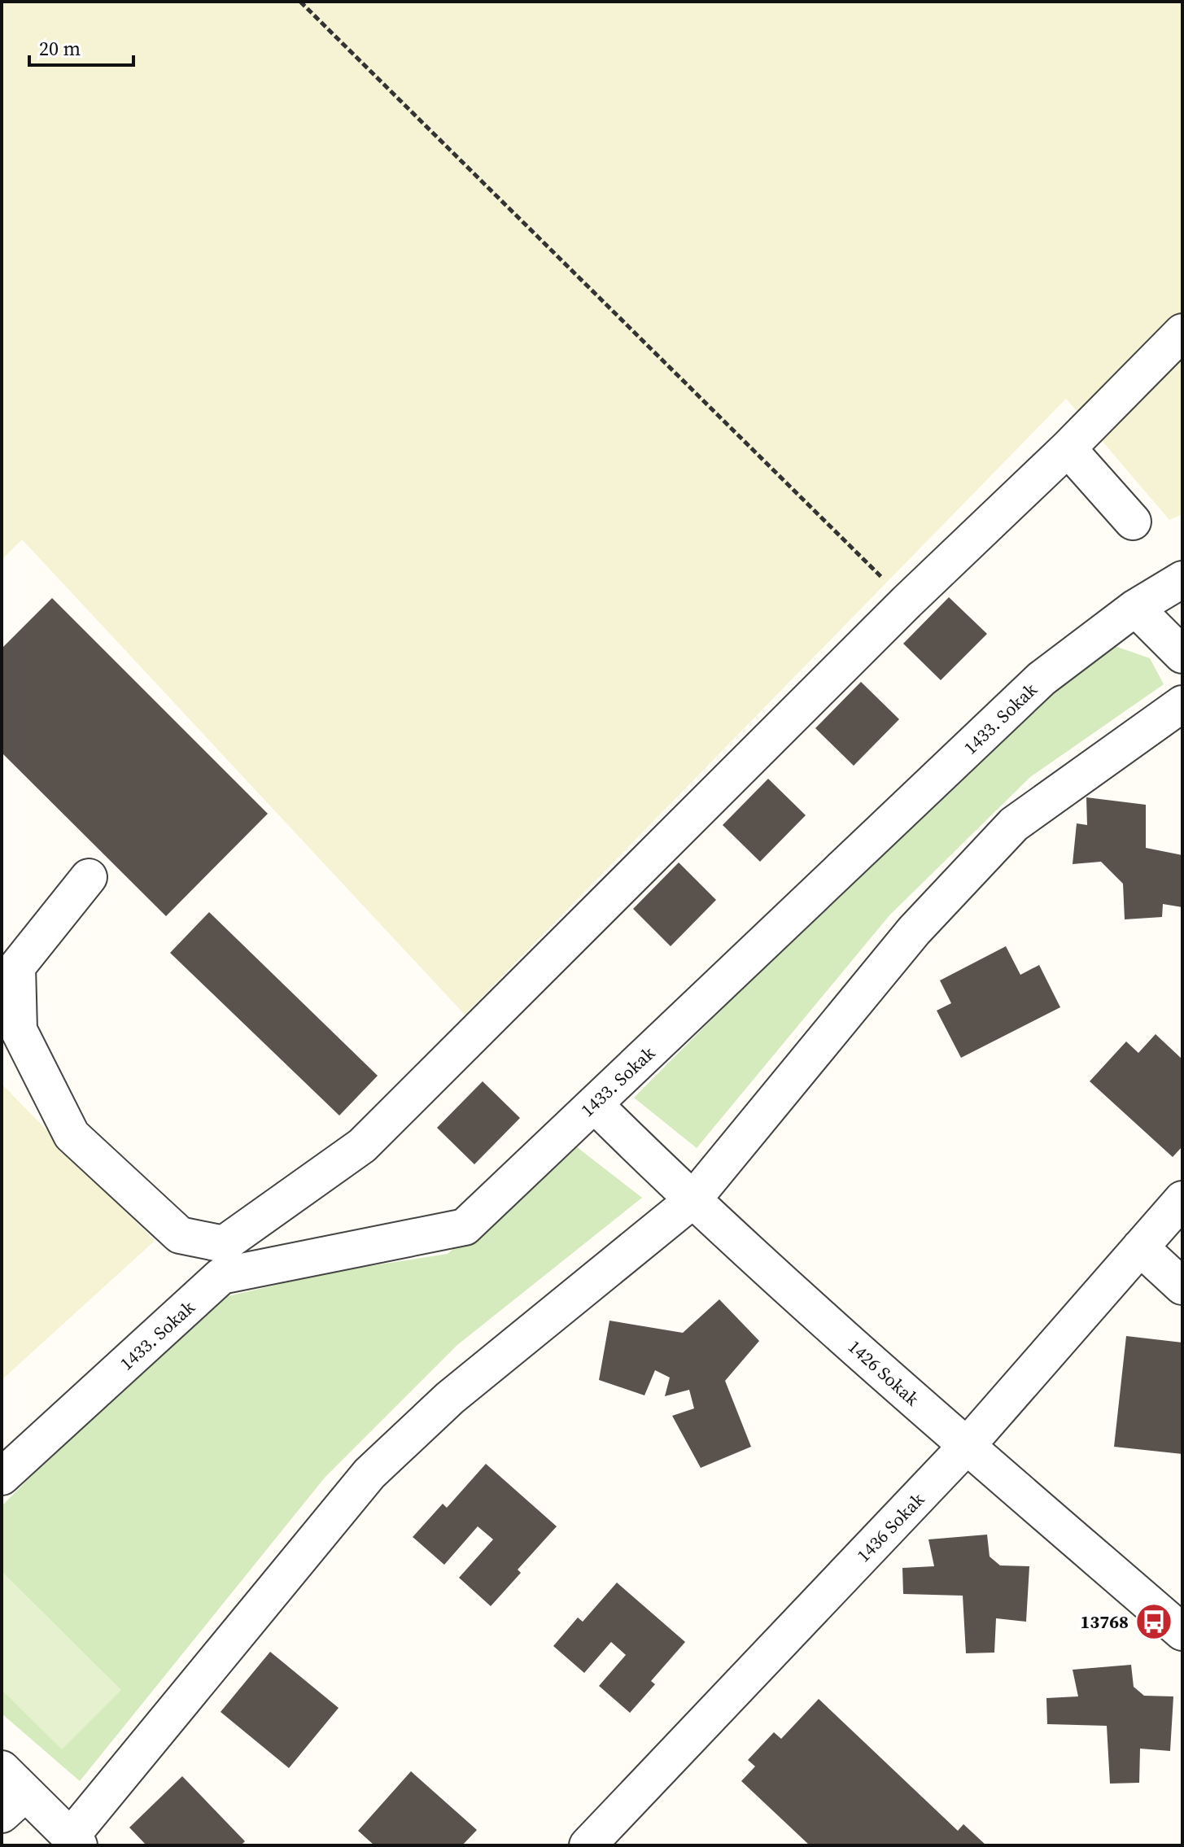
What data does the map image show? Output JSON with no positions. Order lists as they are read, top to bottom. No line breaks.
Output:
{"streets":{"street":["1433. Sokak","1426 Sokak","1436 Sokak"]},"crossings":[["1433. Sokak","1426 Sokak"],["1426 Sokak","1436 Sokak"]],"places":{"bus stop":["13768"]},"scale_bar":"20 m"}
